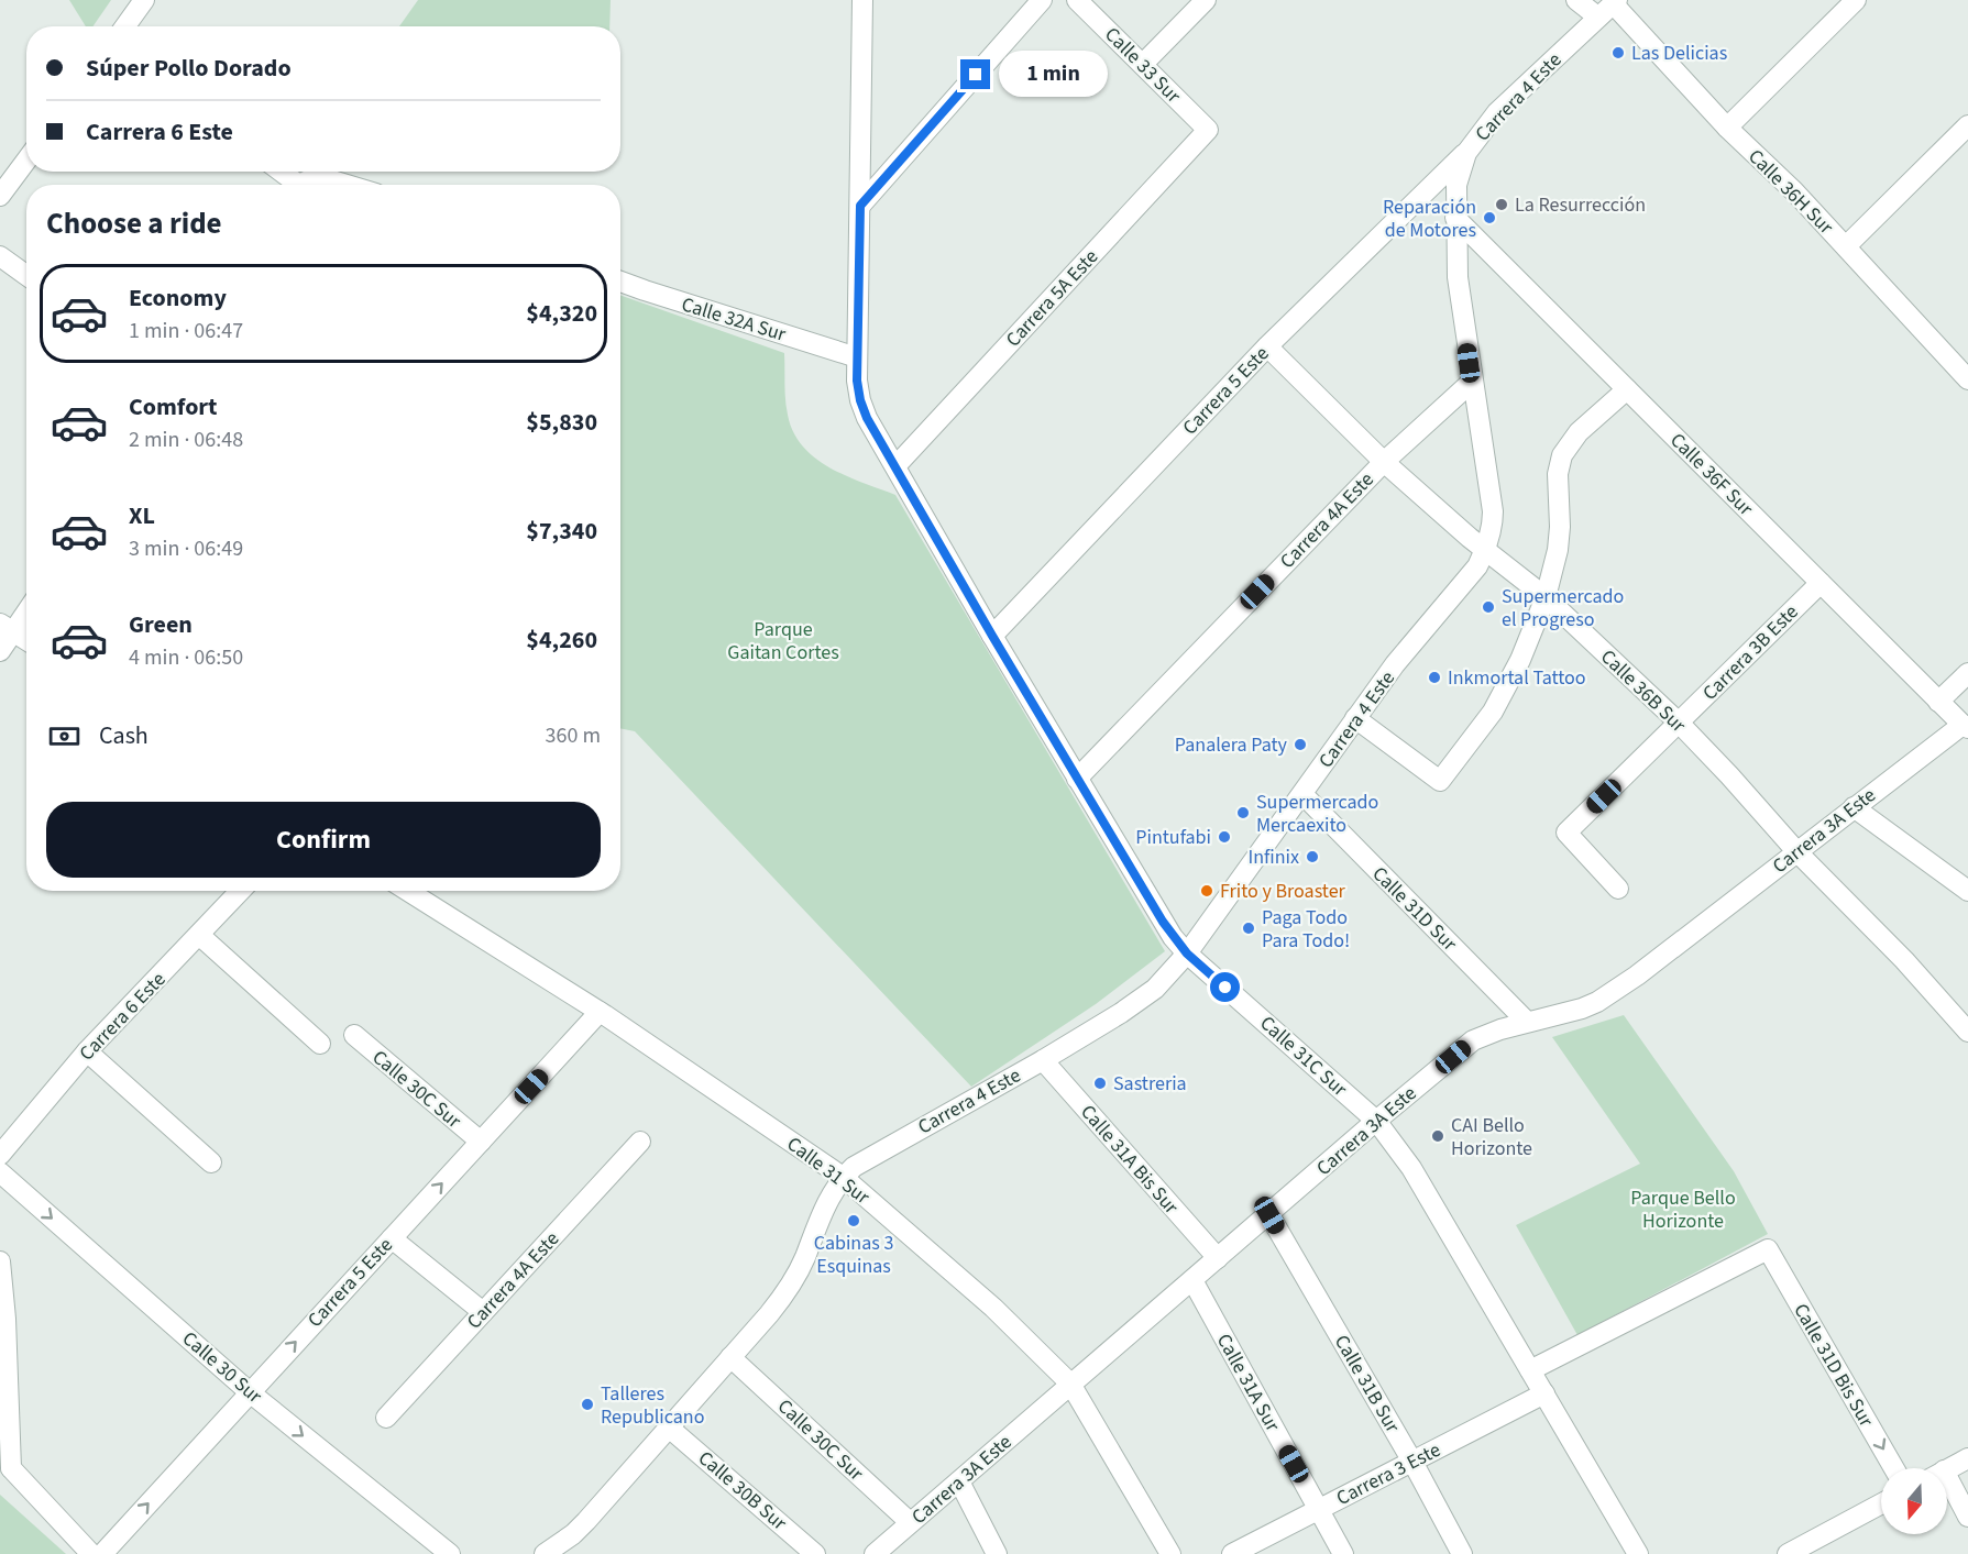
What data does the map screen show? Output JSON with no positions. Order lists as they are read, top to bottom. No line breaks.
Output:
{"streets":{"street":["Calle 33 Sur","Carrera 4 Este","Calle 36H Sur","Carrera 5A Este","Calle 32A Sur","Carrera 5 Este","Calle 36F Sur","Carrera 4A Este","Carrera 3B Este","Calle 36B Sur","Carrera 3A Este","Calle 31D Sur","Carrera 6 Este","Calle 31C Sur","Calle 30C Sur","Calle 31A Bis Sur","Calle 31 Sur","Calle 31D Bis Sur","Calle 30 Sur","Calle 31A Sur","Calle 31B Sur","Carrera 3 Este","Calle 30B Sur"]},"crossings":[["Calle 33 Sur","Carrera 5A Este"],["Carrera 4 Este","Calle 36H Sur"],["Carrera 4 Este","Carrera 5 Este"],["Carrera 4 Este","Calle 36F Sur"],["Carrera 4 Este","Carrera 4A Este"],["Carrera 4 Este","Calle 36B Sur"],["Carrera 4 Este","Calle 31D Sur"],["Carrera 4 Este","Calle 31C Sur"],["Carrera 4 Este","Calle 30C Sur"],["Carrera 4 Este","Calle 31A Bis Sur"],["Carrera 4 Este","Calle 31 Sur"],["Carrera 4 Este","Calle 30B Sur"],["Carrera 5A Este","Calle 31C Sur"],["Calle 32A Sur","Calle 31C Sur"],["Carrera 5 Este","Calle 36B Sur"],["Carrera 5 Este","Calle 31C Sur"],["Carrera 5 Este","Calle 30C Sur"],["Carrera 5 Este","Calle 31 Sur"],["Carrera 5 Este","Calle 30 Sur"],["Calle 36F Sur","Carrera 3B Este"],["Calle 36F Sur","Carrera 3A Este"],["Carrera 4A Este","Calle 36B Sur"],["Carrera 4A Este","Calle 31C Sur"],["Carrera 3B Este","Calle 36B Sur"],["Calle 36B Sur","Carrera 3A Este"],["Carrera 3A Este","Calle 31D Sur"],["Carrera 3A Este","Calle 31C Sur"],["Carrera 3A Este","Calle 30C Sur"],["Carrera 3A Este","Calle 31A Bis Sur"],["Carrera 3A Este","Calle 31 Sur"],["Carrera 3A Este","Calle 31A Sur"],["Carrera 3A Este","Calle 31B Sur"],["Calle 31C Sur","Calle 31D Bis Sur"],["Calle 31C Sur","Carrera 3 Este"],["Calle 31A Sur","Carrera 3 Este"],["Calle 31B Sur","Carrera 3 Este"]],"one_way":["Carrera 5 Este","Calle 30 Sur"],"parks":["Parque Gaitan Cortes","Parque Bello Horizonte"],"places":["Las Delicias","La Resurrección","Reparación de Motores","Supermercado el Progreso","Inkmortal Tattoo","Panalera Paty","Supermercado Mercaexito","Pintufabi","Infinix","Frito y Broaster","Paga Todo Para Todo!","Sastreria","CAI Bello Horizonte","Cabinas 3 Esquinas","Talleres Republicano"],"north":"bottom","page":{"banner":["Súper Pollo Dorado","Carrera 6 Este"],"bubble":"1 min","heading":"Choose a ride","list":[{"name":"Economy","note":"1 min · 06:47","value":"$4,320"},{"name":"Comfort","note":"2 min · 06:48","value":"$5,830"},{"name":"XL","note":"3 min · 06:49","value":"$7,340"},{"name":"Green","note":"4 min · 06:50","value":"$4,260"}],"pay":["Cash","360 m"],"buttons":"Confirm"}}
